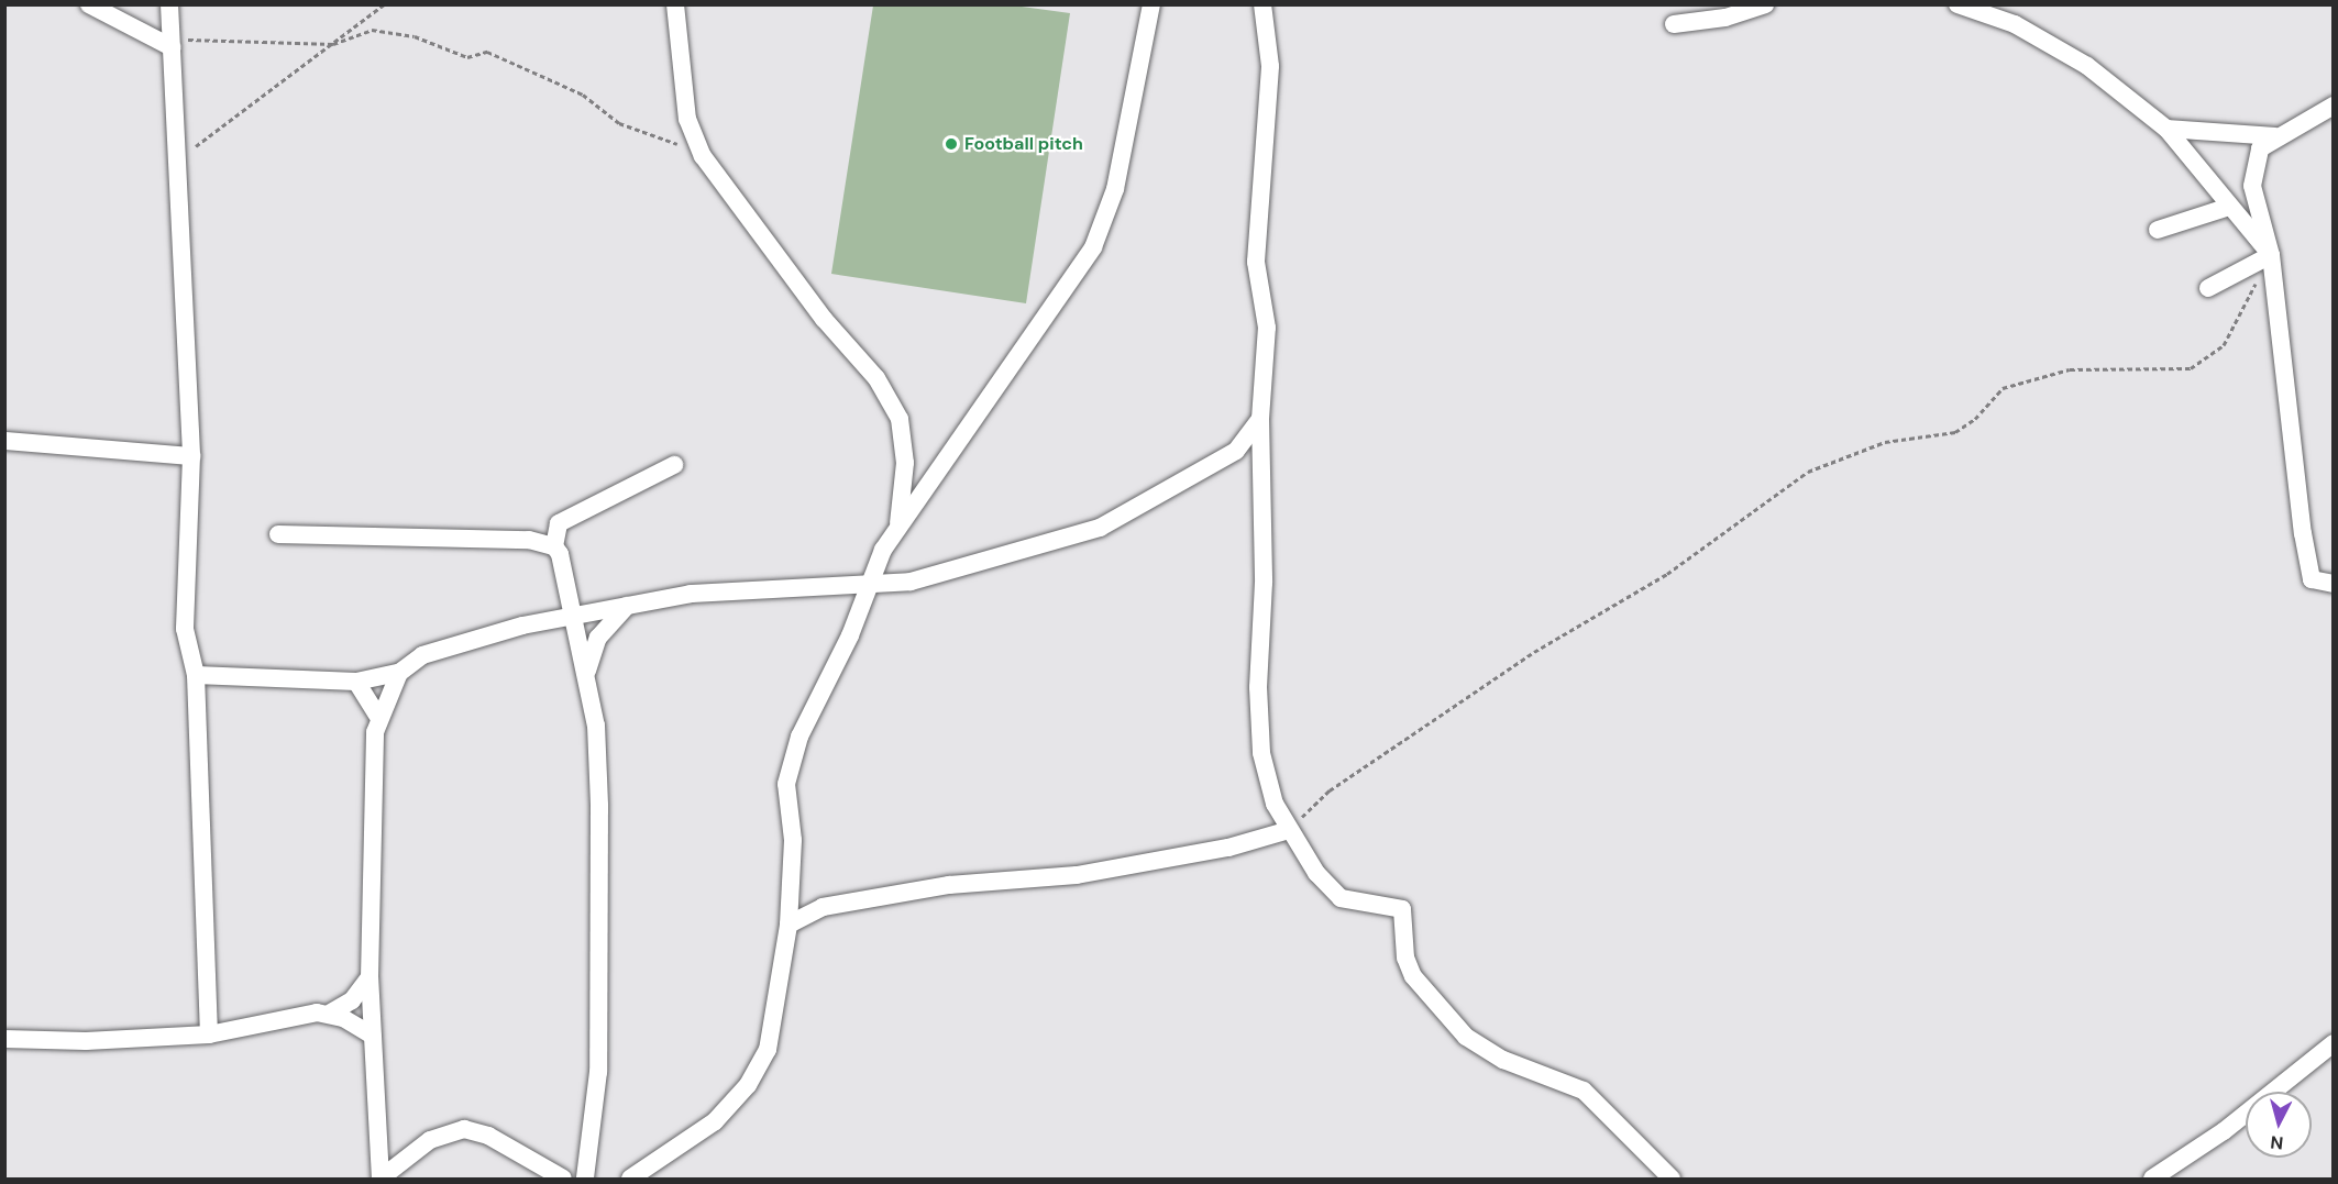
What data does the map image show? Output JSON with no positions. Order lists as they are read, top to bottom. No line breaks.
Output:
{"places":["Football pitch"],"north":"bottom"}
